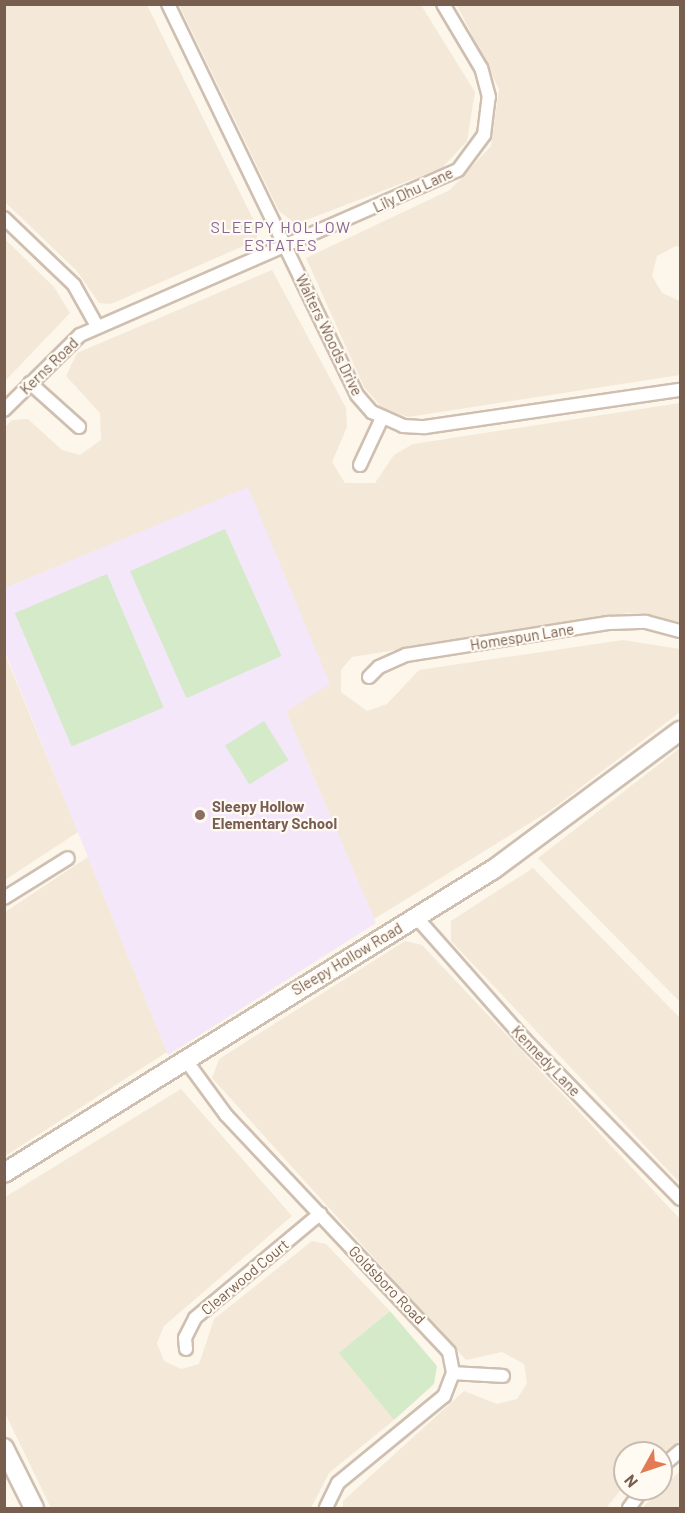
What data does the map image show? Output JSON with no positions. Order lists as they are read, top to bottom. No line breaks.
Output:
{"streets":{"main road":["Sleepy Hollow Road"],"street":["Lily Dhu Lane","Walters Woods Drive","Kerns Road","Homespun Lane","Kennedy Lane","Clearwood Court","Goldsboro Road"]},"crossings":[["Lily Dhu Lane","Walters Woods Drive"],["Lily Dhu Lane","Kerns Road"],["Sleepy Hollow Road","Kennedy Lane"],["Sleepy Hollow Road","Goldsboro Road"],["Clearwood Court","Goldsboro Road"]],"districts":["SLEEPY HOLLOW ESTATES"],"places":["Sleepy Hollow Elementary School"],"north":"bottom left"}
